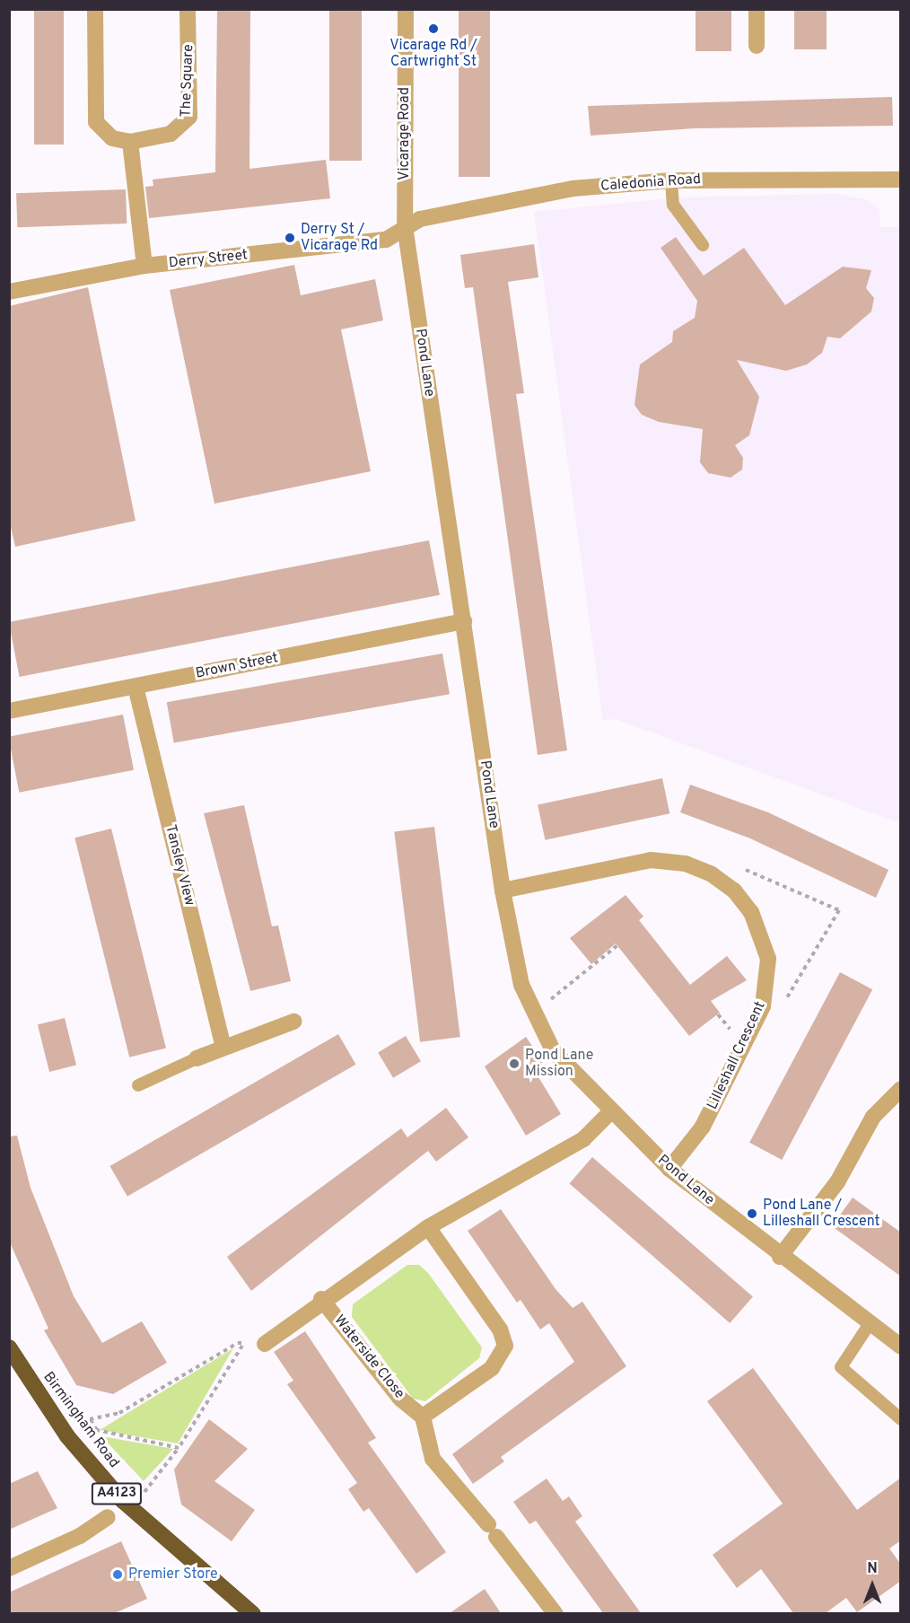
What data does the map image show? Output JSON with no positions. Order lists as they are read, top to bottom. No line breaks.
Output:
{"streets":{"highway":["Birmingham Road","A4123"],"street":["The Square","Vicarage Road","Caledonia Road","Derry Street","Pond Lane","Brown Street","Tansley View","Lilleshall Crescent","Waterside Close"]},"crossings":[["Vicarage Road","Caledonia Road"],["Vicarage Road","Derry Street"],["Vicarage Road","Pond Lane"],["Caledonia Road","Derry Street"],["Caledonia Road","Pond Lane"],["Derry Street","Pond Lane"],["Pond Lane","Brown Street"],["Pond Lane","Lilleshall Crescent"],["Brown Street","Tansley View"]],"places":["Vicarage Rd / Cartwright St","Derry St / Vicarage Rd","Pond Lane Mission","Pond Lane / Lilleshall Crescent","Premier Store"],"north":"top"}
